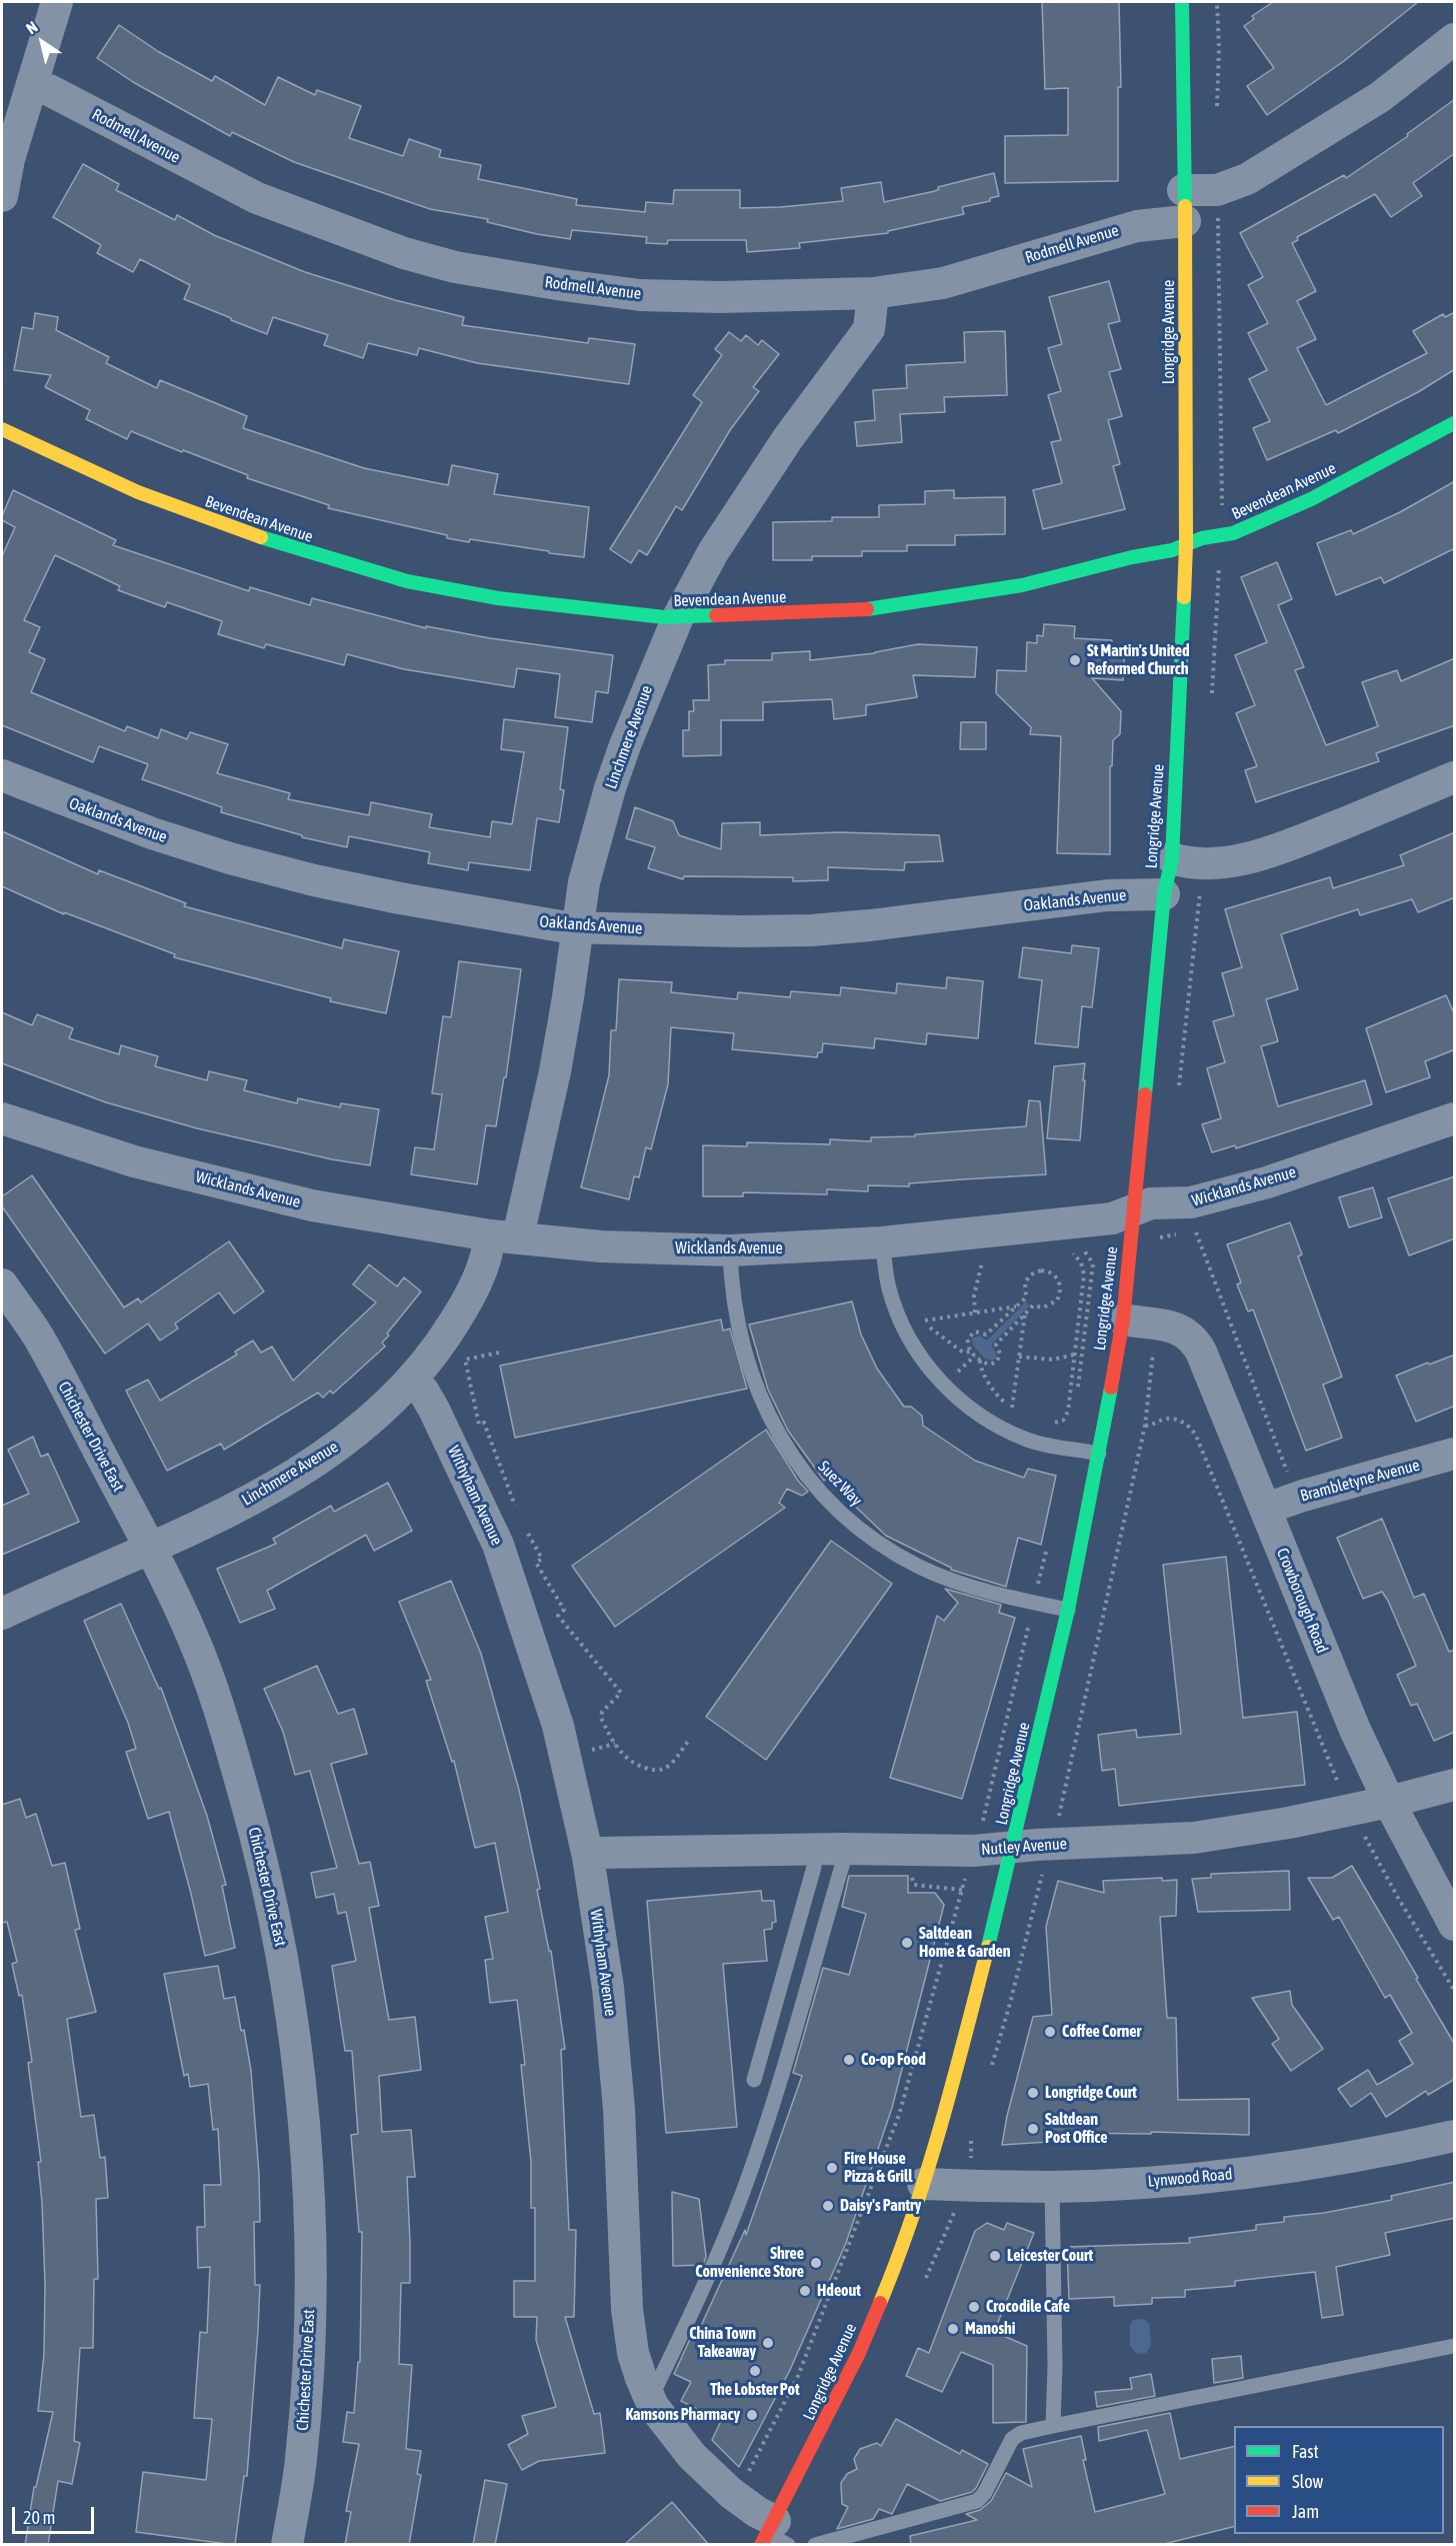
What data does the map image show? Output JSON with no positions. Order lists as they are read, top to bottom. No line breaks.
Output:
{"streets":{"street":["Rodmell Avenue","Longridge Avenue","Bevendean Avenue","Linchmere Avenue","Oaklands Avenue","Wicklands Avenue","Chichester Drive East","Brambletyne Avenue","Withyham Avenue","Crowborough Road","Nutley Avenue","Lynwood Road"],"lane":["Suez Way"]},"crossings":[["Rodmell Avenue","Longridge Avenue"],["Rodmell Avenue","Linchmere Avenue"],["Longridge Avenue","Bevendean Avenue"],["Longridge Avenue","Oaklands Avenue"],["Longridge Avenue","Wicklands Avenue"],["Longridge Avenue","Suez Way"],["Longridge Avenue","Withyham Avenue"],["Longridge Avenue","Crowborough Road"],["Longridge Avenue","Nutley Avenue"],["Longridge Avenue","Lynwood Road"],["Bevendean Avenue","Linchmere Avenue"],["Linchmere Avenue","Oaklands Avenue"],["Linchmere Avenue","Wicklands Avenue"],["Linchmere Avenue","Chichester Drive East"],["Linchmere Avenue","Withyham Avenue"],["Wicklands Avenue","Suez Way"],["Brambletyne Avenue","Crowborough Road"],["Withyham Avenue","Nutley Avenue"],["Crowborough Road","Nutley Avenue"]],"places":["St Martin's United Reformed Church","Saltdean Home & Garden","Coffee Corner","Co-op Food","Longridge Court","Saltdean Post Office","Fire House Pizza & Grill","Daisy's Pantry","Leicester Court","Shree Convenience Store","Hdeout","Crocodile Cafe","Manoshi","China Town Takeaway","The Lobster Pot","Kamsons Pharmacy"],"legend":["Fast","Slow","Jam"],"scale_bar":"20 m","north":"top left"}
